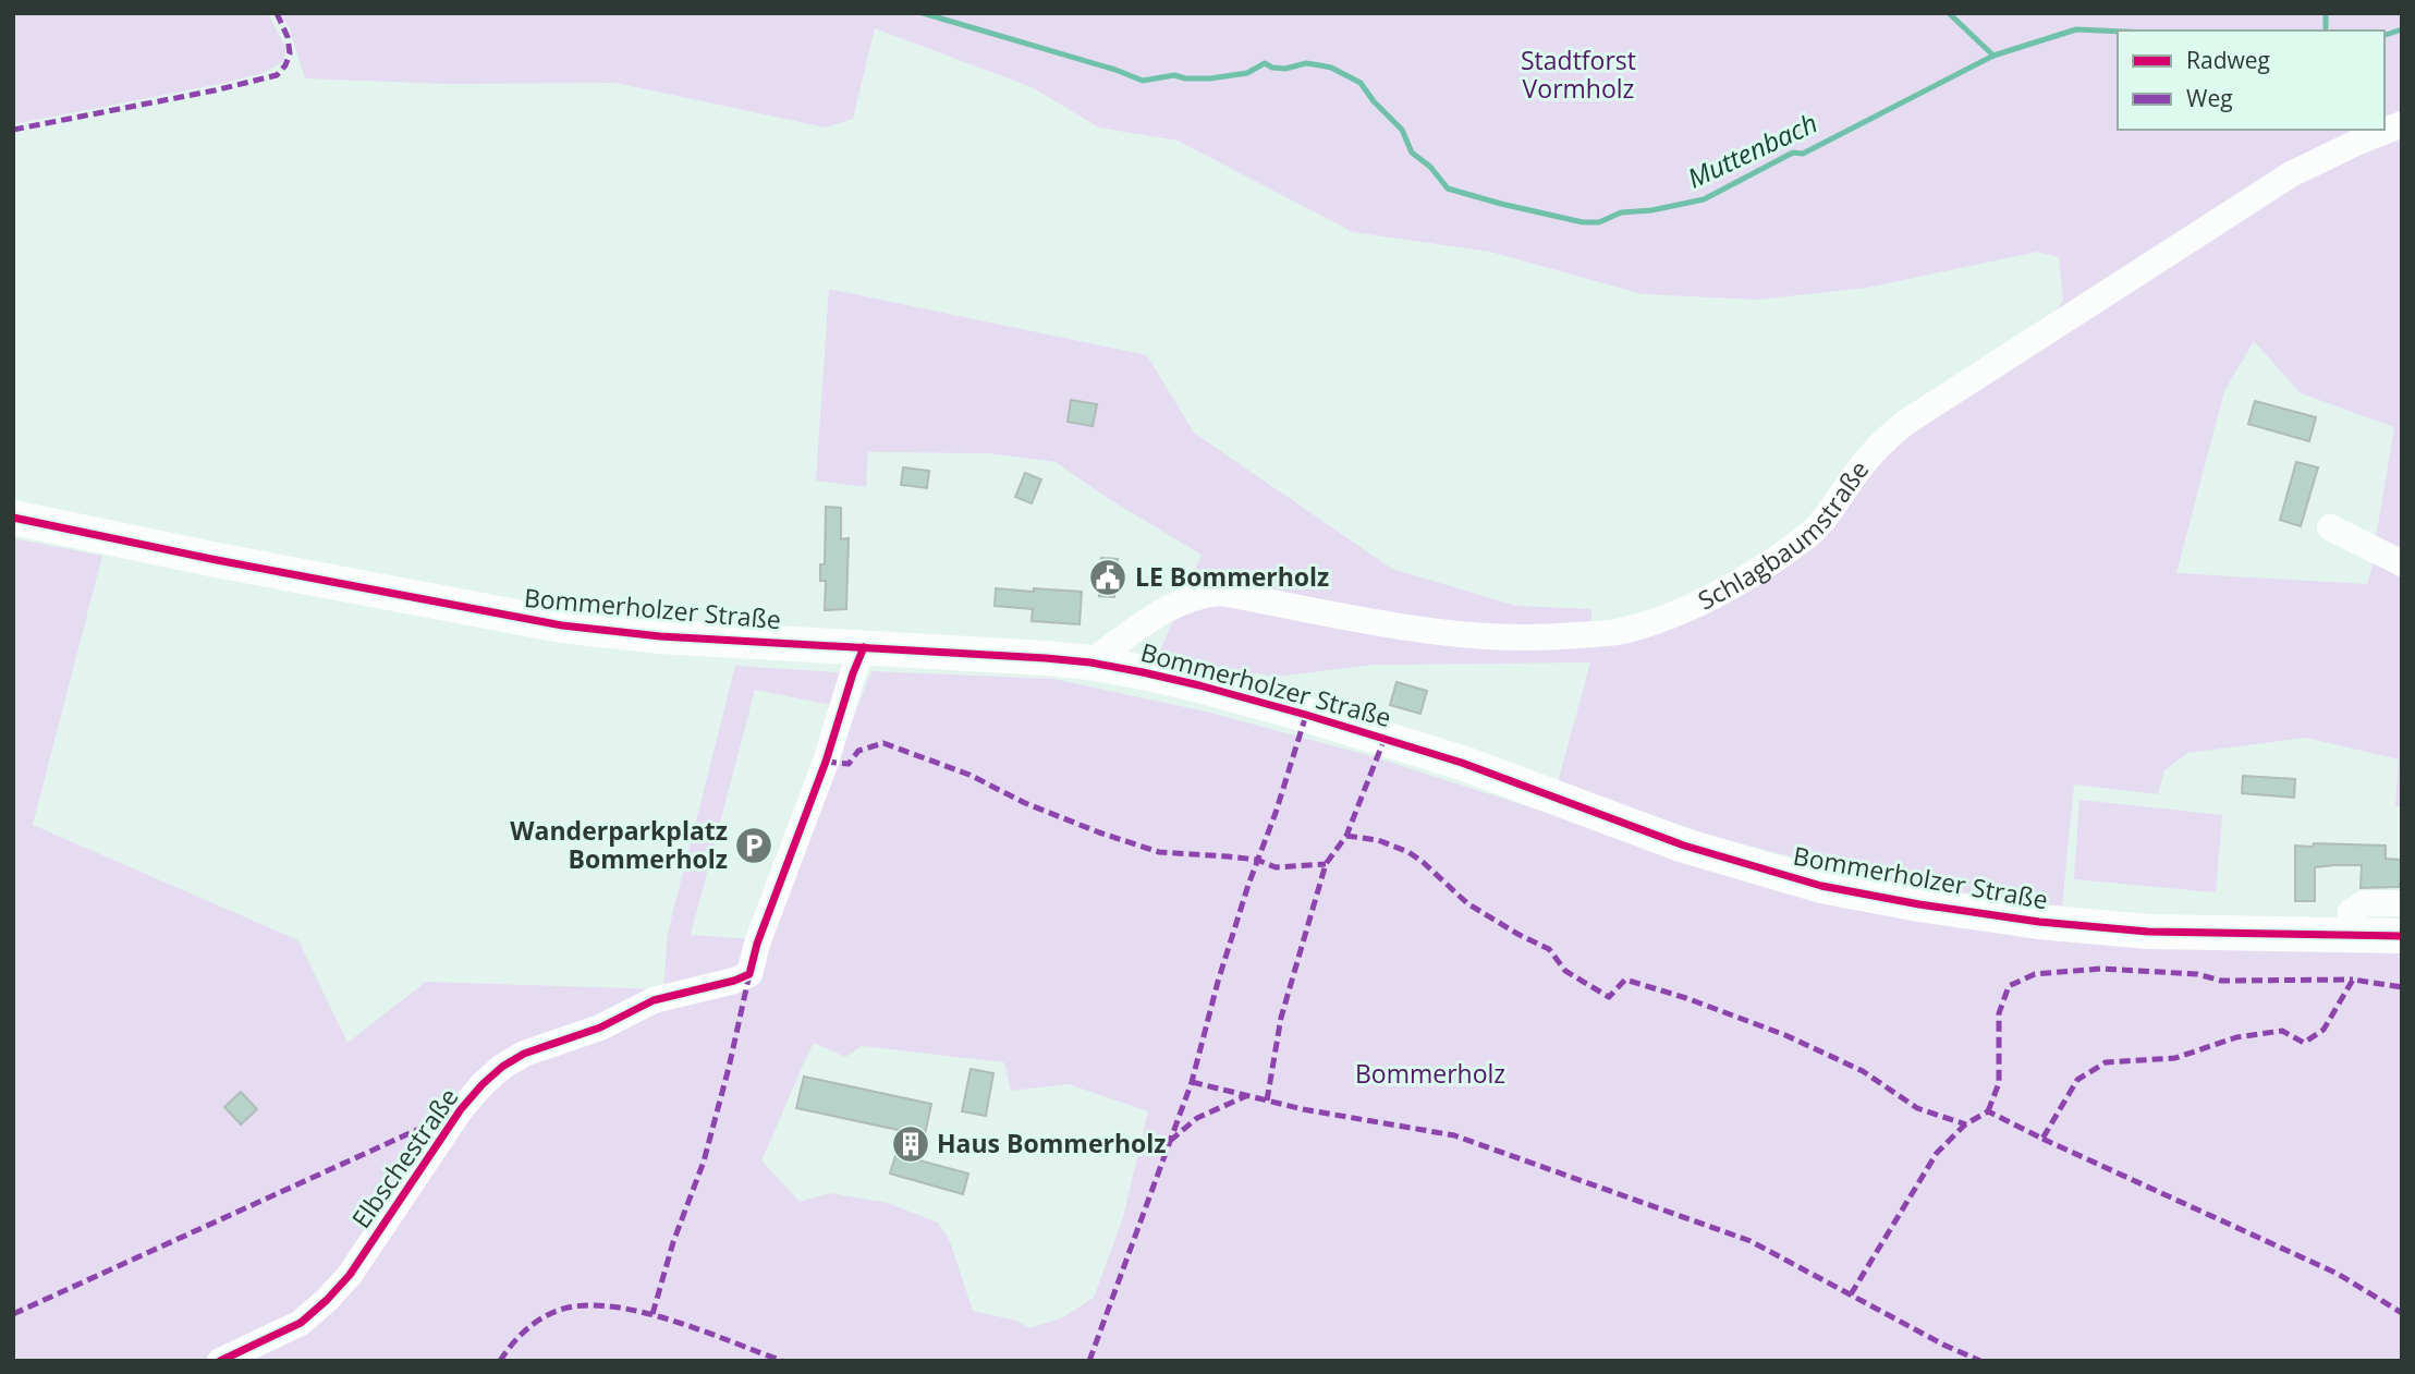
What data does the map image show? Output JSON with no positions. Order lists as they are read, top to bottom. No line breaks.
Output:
{"streets":{"main road":["Bommerholzer Straße"],"street":["Schlagbaumstraße","Elbschestraße"]},"crossings":[["Schlagbaumstraße","Bommerholzer Straße"],["Bommerholzer Straße","Elbschestraße"]],"water":["Muttenbach"],"parks":["Stadtforst Vormholz","Bommerholz"],"places":{"public building":["LE Bommerholz"],"parking":["Wanderparkplatz Bommerholz"],"building":["Haus Bommerholz"]},"legend":["Radweg","Weg"]}
